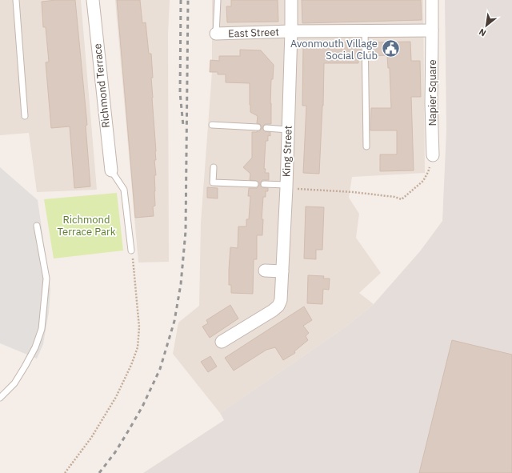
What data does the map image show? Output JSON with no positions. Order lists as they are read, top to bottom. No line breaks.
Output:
{"streets":{"street":["East Street","Richmond Terrace","Napier Square","King Street"]},"crossings":[["East Street","Napier Square"],["East Street","King Street"]],"parks":["Richmond Terrace Park"],"places":{"public building":["Avonmouth Village Social Club"]},"north":"bottom left"}
